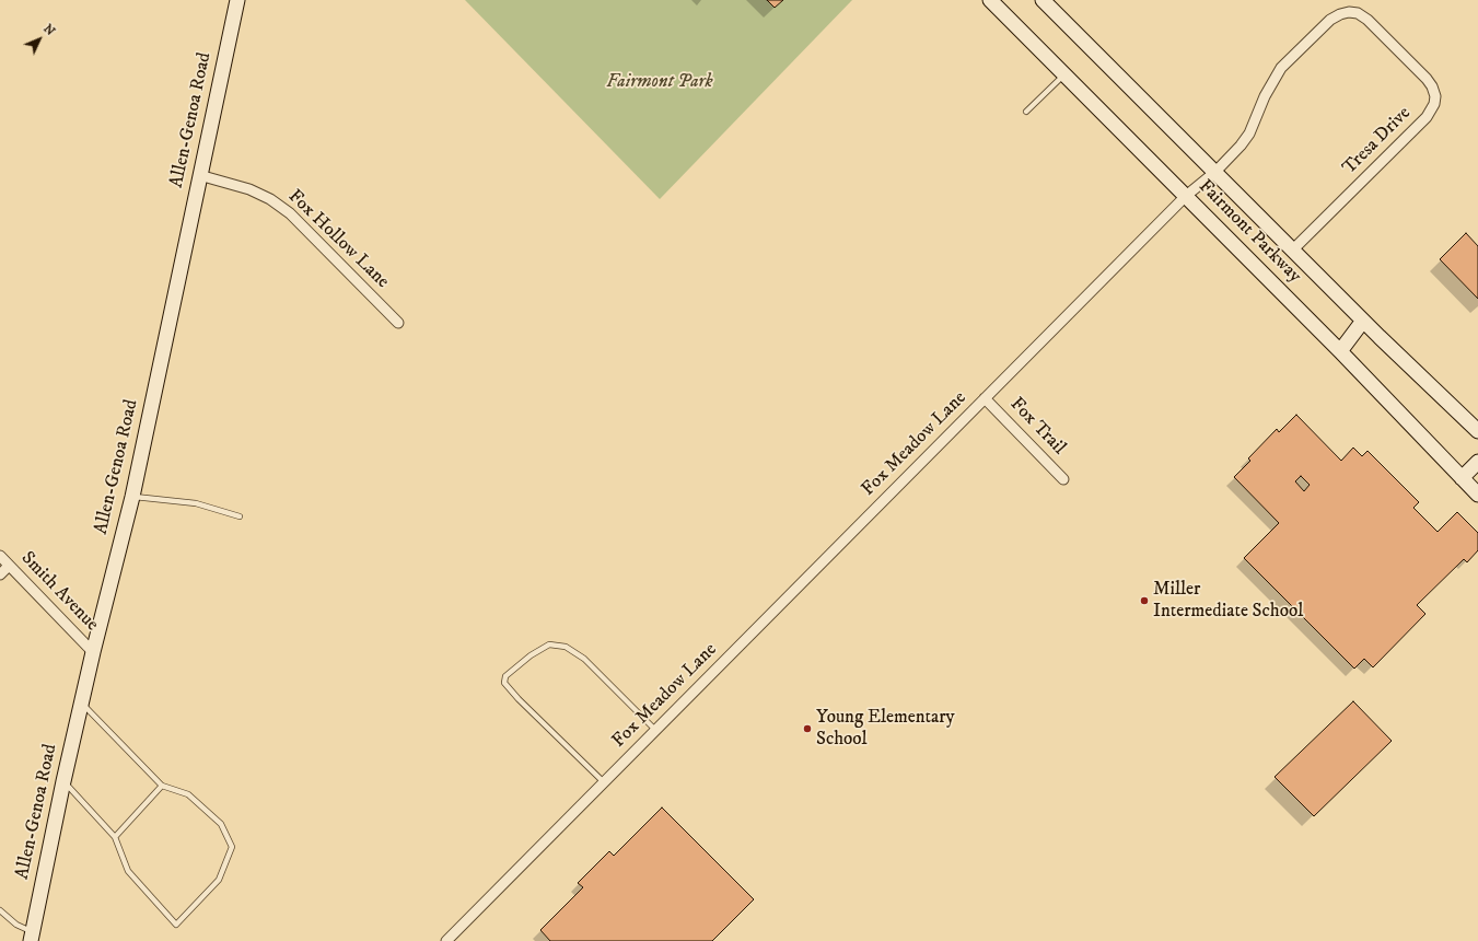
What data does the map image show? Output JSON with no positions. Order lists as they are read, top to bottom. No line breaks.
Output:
{"streets":{"main road":["Allen-Genoa Road","Fairmont Parkway"],"street":["Tresa Drive","Fox Hollow Lane","Fox Trail","Fox Meadow Lane","Smith Avenue"]},"crossings":[["Allen-Genoa Road","Fox Hollow Lane"],["Allen-Genoa Road","Smith Avenue"],["Tresa Drive","Fairmont Parkway"],["Tresa Drive","Fox Meadow Lane"],["Fairmont Parkway","Fox Meadow Lane"],["Fox Trail","Fox Meadow Lane"]],"parks":["Fairmont Park"],"places":["Miller Intermediate School","Young Elementary School"],"north":"top right"}
